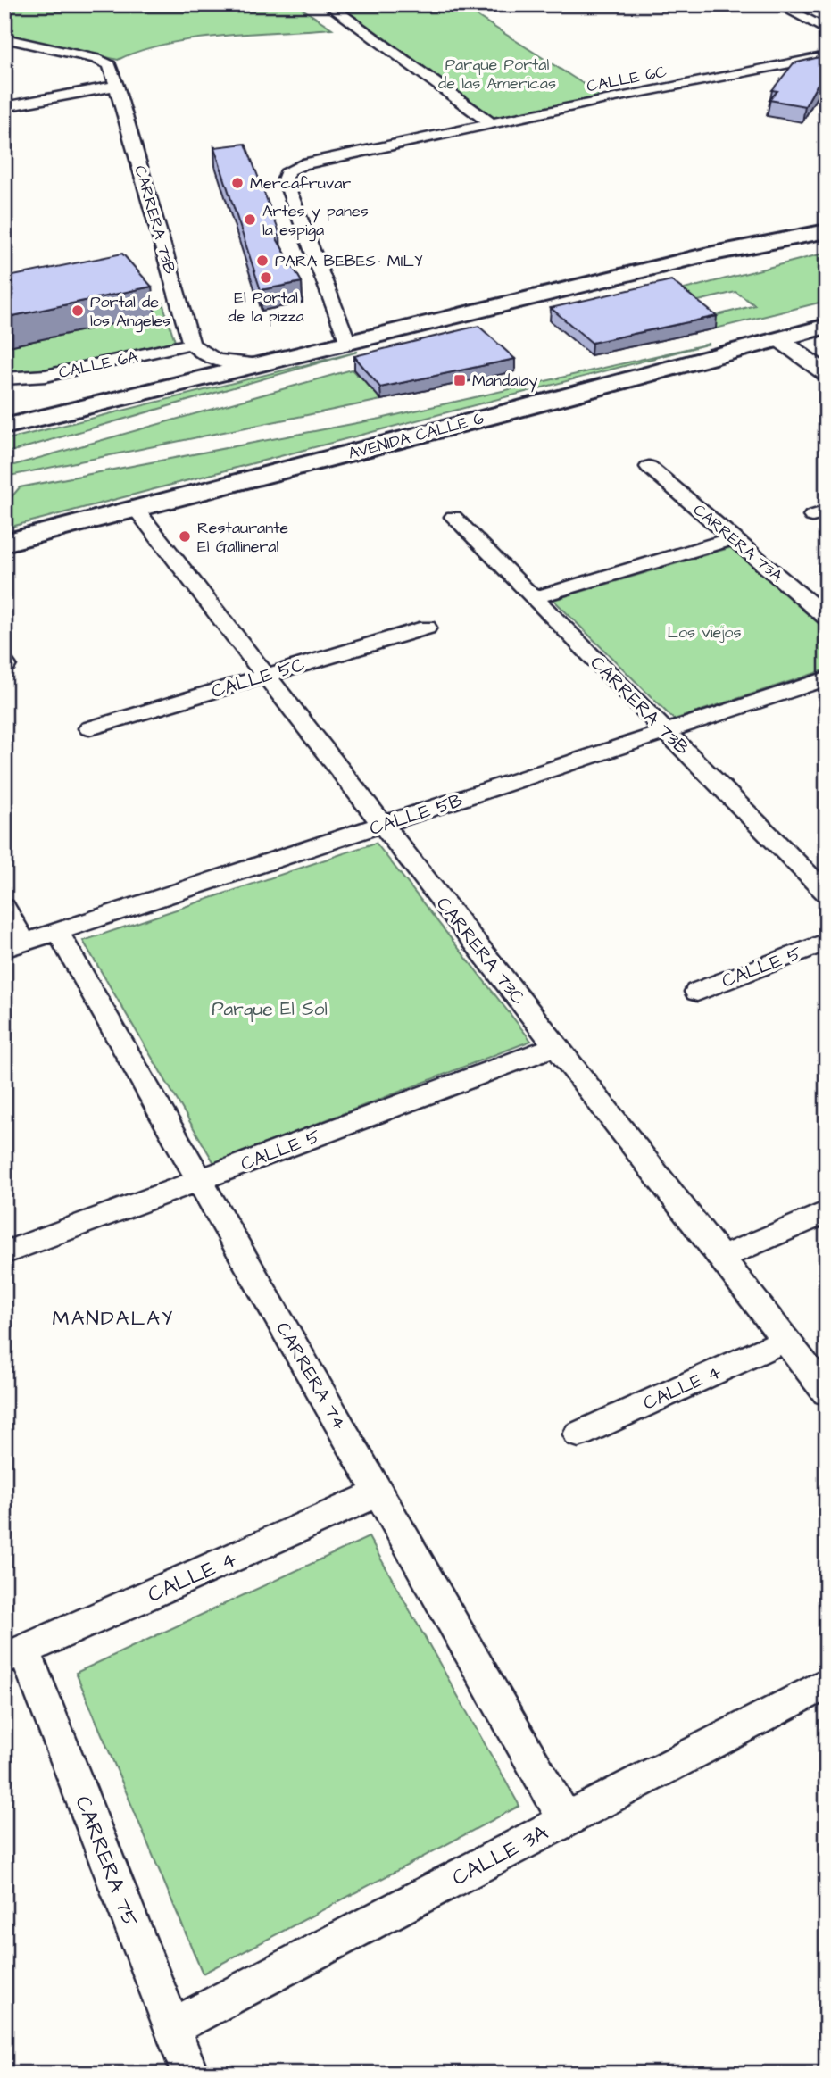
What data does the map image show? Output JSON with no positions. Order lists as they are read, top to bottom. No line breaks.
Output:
{"streets":{"highway":["AVENIDA CALLE 6"],"street":["CALLE 6C","CARRERA 73B","CALLE 6A","CARRERA 73A","CALLE 5C","CALLE 5B","CARRERA 73C","CALLE 5","CARRERA 74","CALLE 4","CALLE 3A","CARRERA 75"]},"crossings":[["CARRERA 73B","CALLE 6A"],["CARRERA 73B","CALLE 5B"],["AVENIDA CALLE 6","CARRERA 73C"],["CALLE 5C","CARRERA 73C"],["CALLE 5B","CARRERA 73C"],["CALLE 5B","CARRERA 74"],["CARRERA 73C","CALLE 5"],["CARRERA 73C","CALLE 4"],["CALLE 5","CARRERA 74"],["CARRERA 74","CALLE 4"],["CARRERA 74","CALLE 3A"],["CALLE 4","CARRERA 75"],["CALLE 3A","CARRERA 75"]],"districts":["MANDALAY"],"parks":["Parque Portal de las Americas","Los viejos","Parque El Sol"],"places":{"other":["Mercafruvar","Artes y panes la espiga","PARA BEBES- MILY","El Portal de la pizza","Portal de los Angeles","Restaurante El Gallineral"],"transit":["Mandalay"]}}
